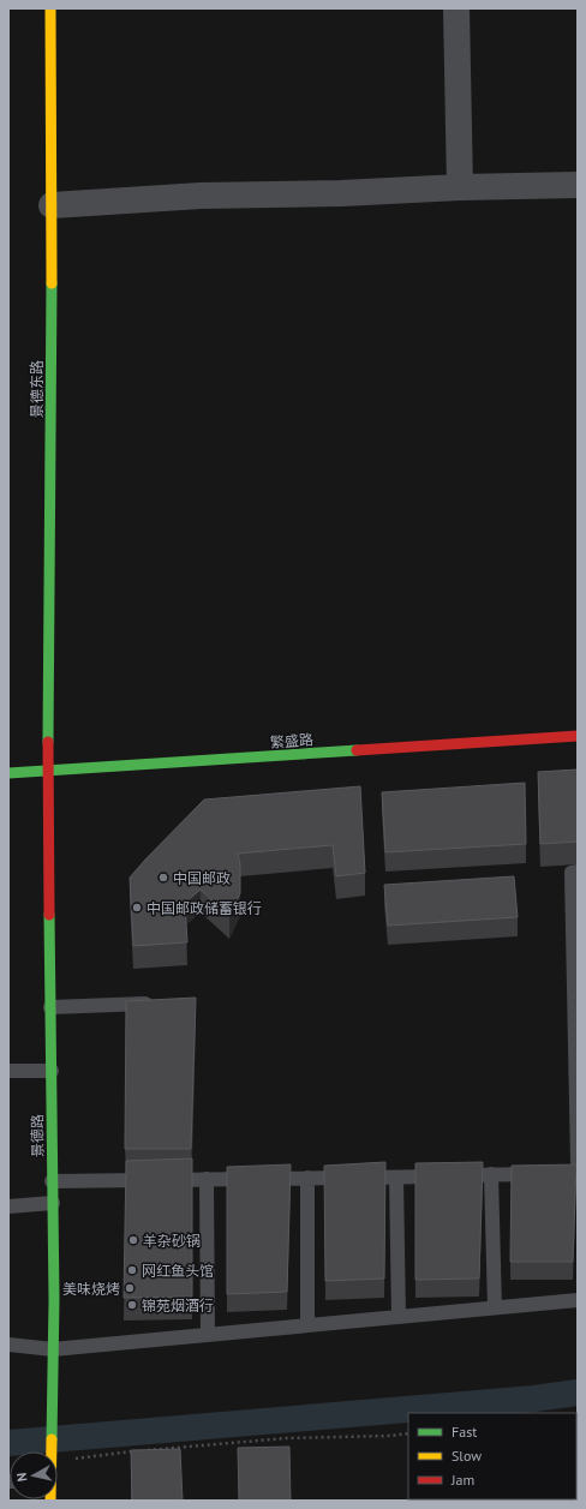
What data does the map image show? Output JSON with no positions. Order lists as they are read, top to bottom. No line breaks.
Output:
{"streets":{"main road":["景德东路","繁盛路","景德路"]},"crossings":[["景德东路","繁盛路"],["景德东路","景德路"],["繁盛路","景德路"]],"places":["中国邮政","中国邮政储蓄银行","羊杂砂锅","网红鱼头馆","美味烧烤","锦苑烟酒行"],"legend":["Fast","Slow","Jam"],"north":"left"}
